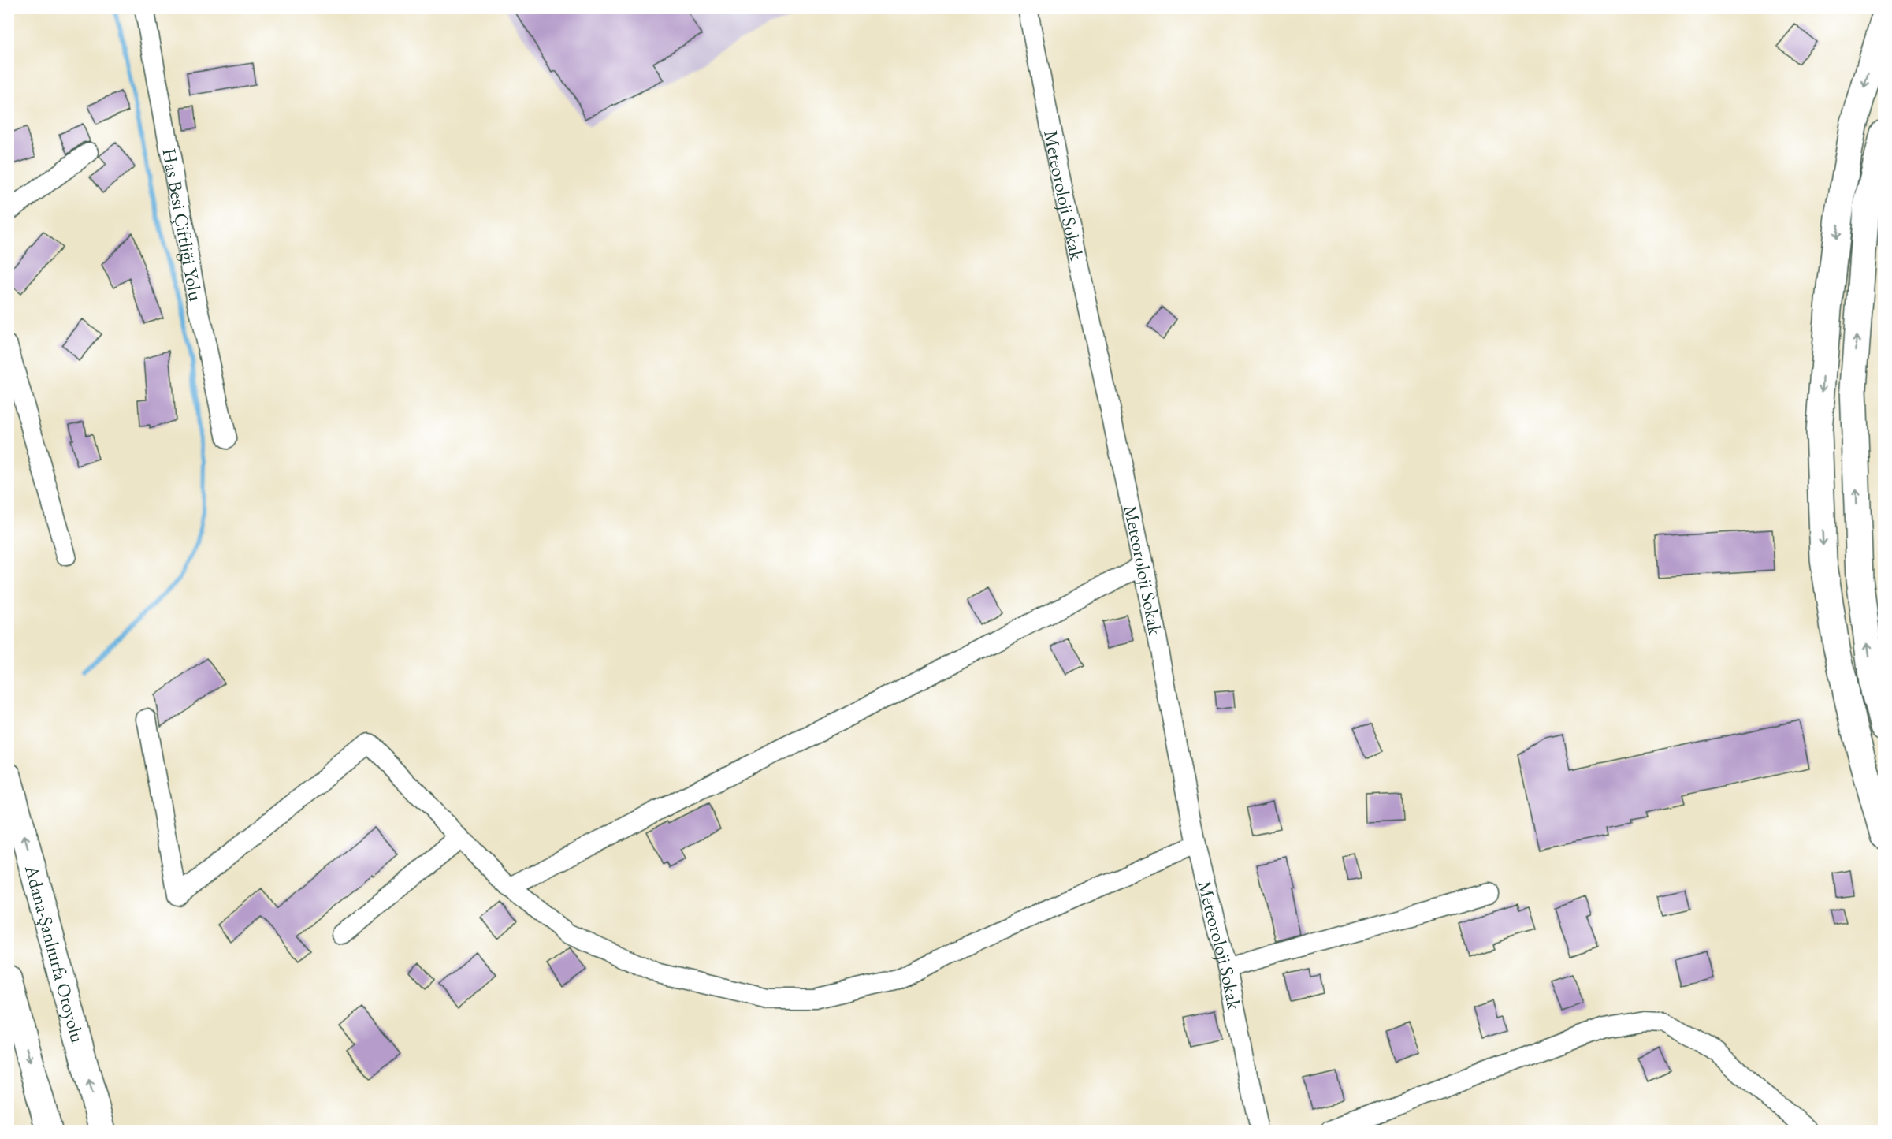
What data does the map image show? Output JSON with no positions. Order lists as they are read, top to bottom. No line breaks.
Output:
{"streets":{"highway":["Adana-Şanlıurfa Otoyolu"],"street":["Meteoroloji Sokak","Has Besi Çiftliği Yolu"]}}
